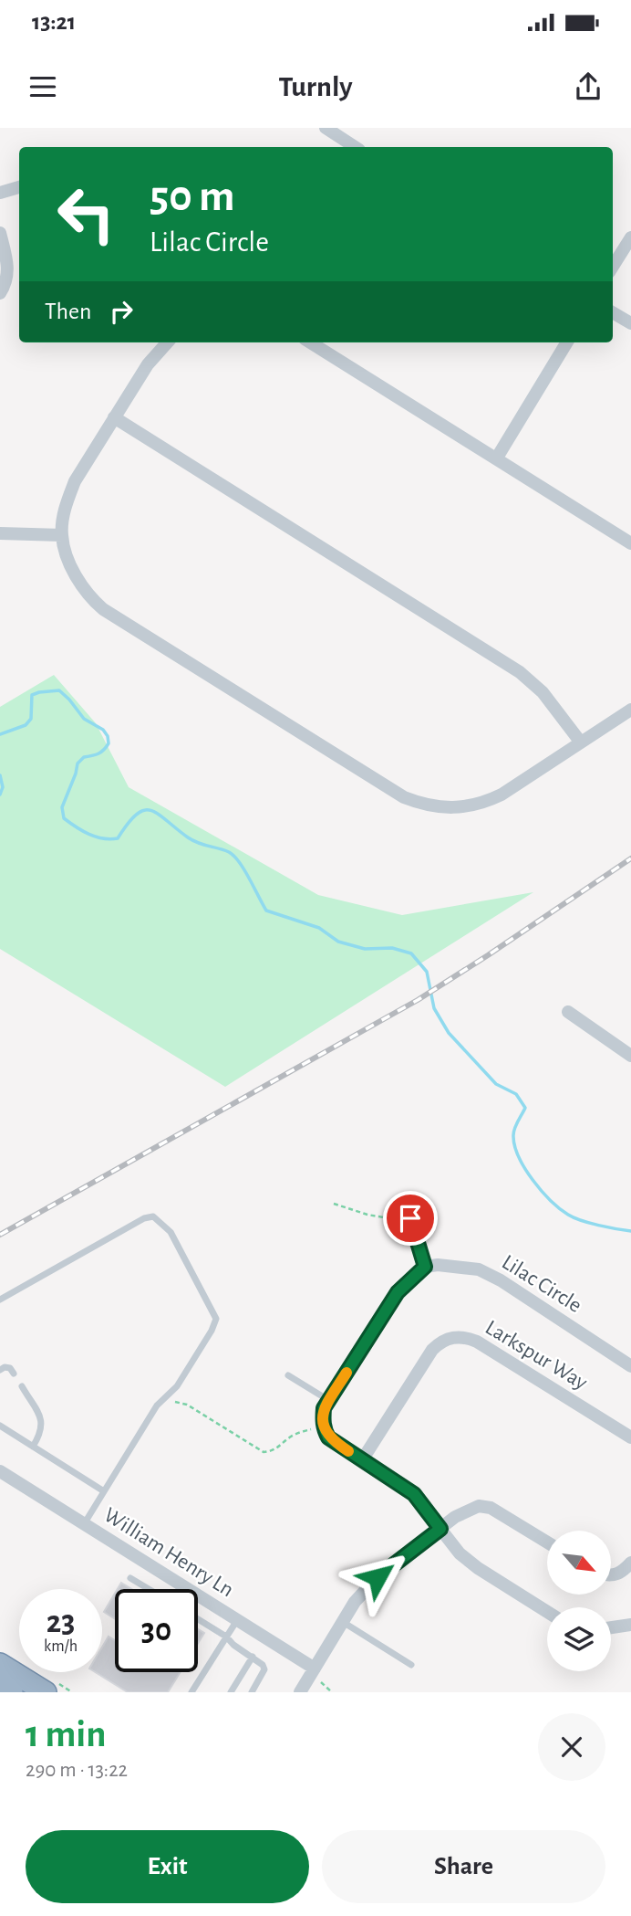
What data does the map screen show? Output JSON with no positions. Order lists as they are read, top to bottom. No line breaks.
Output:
{"streets":{"street":["Lilac Circle","Larkspur Way","William Henry Ln"]},"north":"bottom right","page":{"status":"13:21","header":"Turnly","turn":["50 m","Lilac Circle"],"then":"Then","speed":"23 km/h","limit":"30","heading":["1 min","290 m · 13:22"],"buttons":["Exit","Share"]}}
